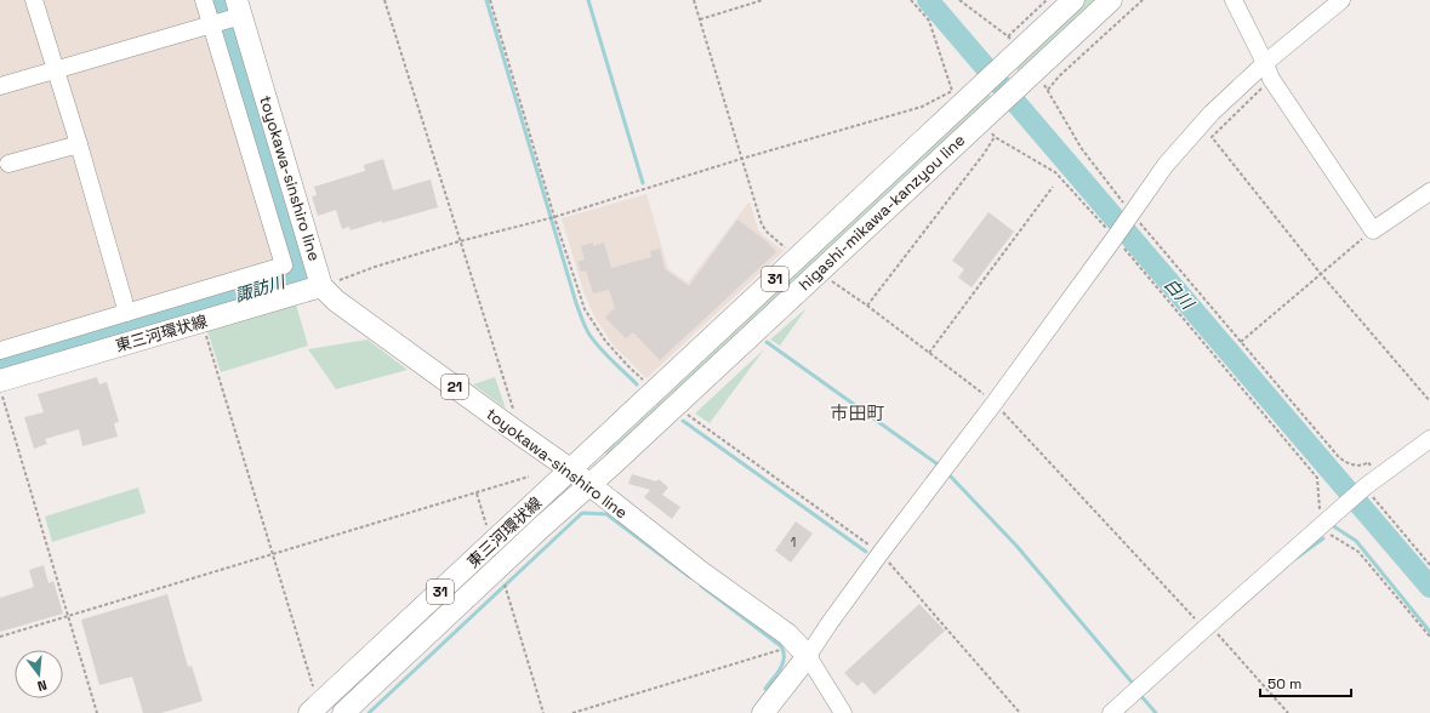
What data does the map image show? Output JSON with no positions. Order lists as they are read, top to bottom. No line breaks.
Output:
{"streets":{"main road":["toyokawa-sinshiro line","higashi-mikawa-kanzyou line","31","東三河環状線","21"]},"crossings":[["toyokawa-sinshiro line","higashi-mikawa-kanzyou line"],["toyokawa-sinshiro line","東三河環状線"],["higashi-mikawa-kanzyou line","東三河環状線"]],"districts":["市田町"],"water":["諏訪川","白川"],"house_numbers":["1"],"scale_bar":"50 m","north":"bottom"}
